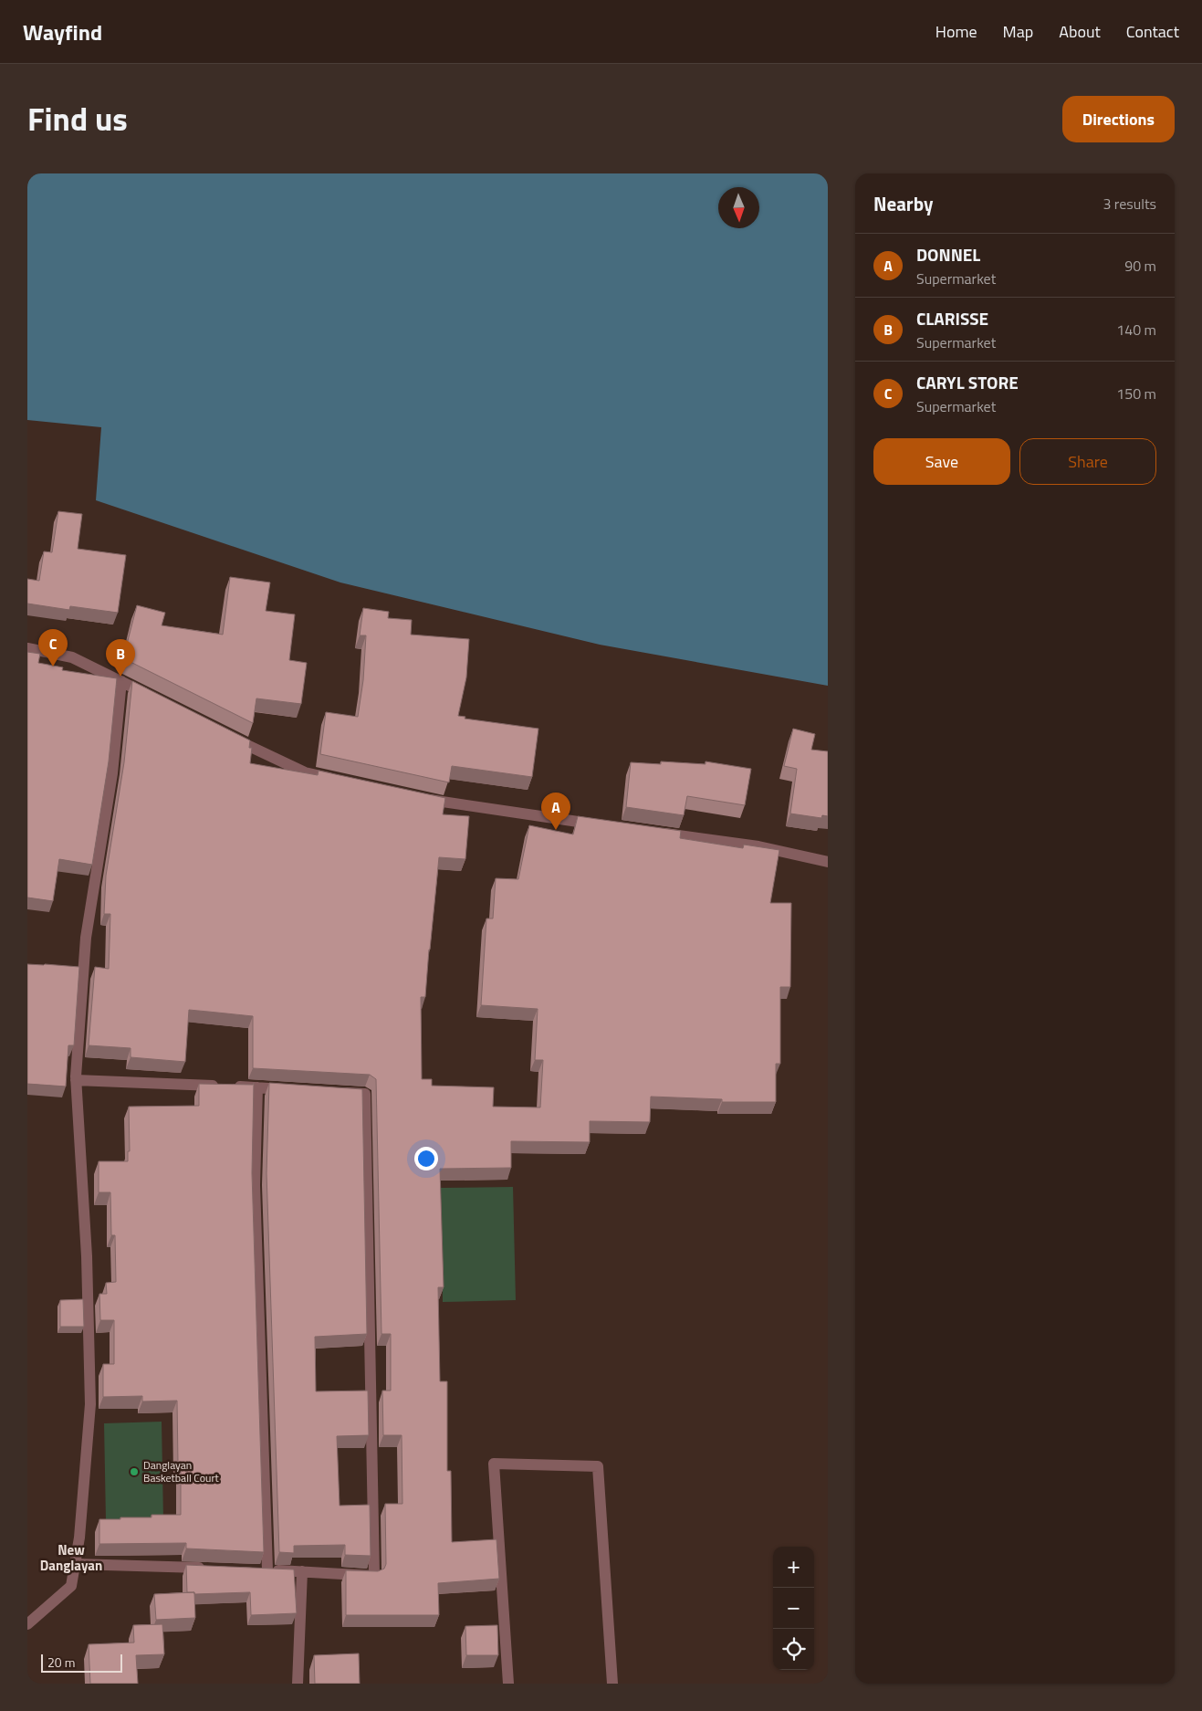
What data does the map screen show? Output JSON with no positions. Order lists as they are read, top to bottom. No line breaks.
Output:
{"districts":["New Danglayan"],"places":["Danglayan Basketball Court"],"scale_bar":"20 m","north":"bottom","page":{"header":"Wayfind","nav":["Home","Map","About","Contact"],"title":"Find us","buttons":["Directions",["Save","Share"]],"heading":["Nearby","3 results"],"list":[{"mark":"A","name":"DONNEL","note":"Supermarket","value":"90 m"},{"mark":"B","name":"CLARISSE","note":"Supermarket","value":"140 m"},{"mark":"C","name":"CARYL STORE","note":"Supermarket","value":"150 m"}],"pins":["C","B","A"],"map_buttons":["+","−"],"scale":"20 m"}}
